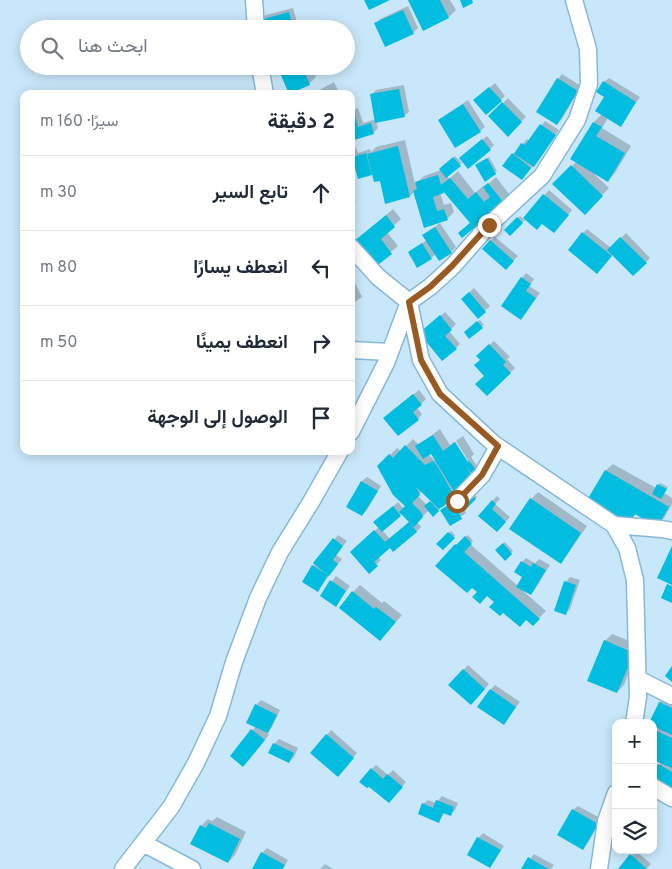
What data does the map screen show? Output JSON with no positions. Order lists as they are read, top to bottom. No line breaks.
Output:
{"page":{"search":"ابحث هنا","heading":["2 دقيقة","سيرًا · 160 m"],"list":[["تابع السير","30 m"],["انعطف يسارًا","80 m"],["انعطف يمينًا","50 m"],"الوصول إلى الوجهة"],"map_buttons":["+","−"]}}
